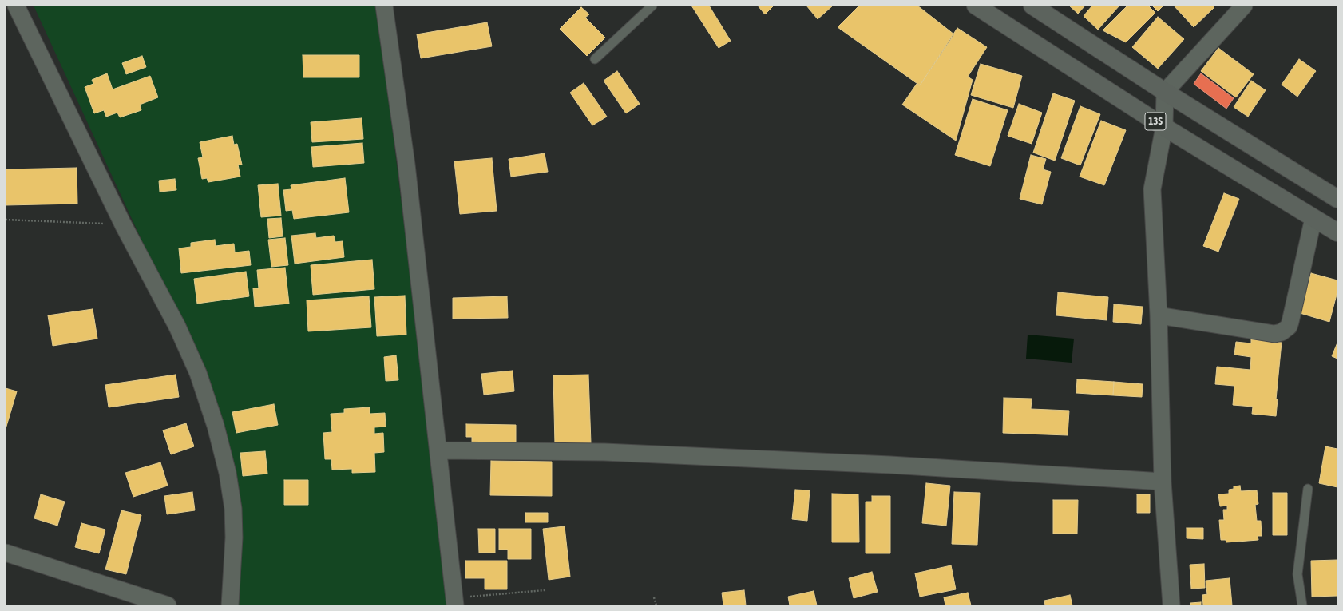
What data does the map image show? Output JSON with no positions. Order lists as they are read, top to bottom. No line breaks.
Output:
{"streets":{"highway":["13S"]}}
